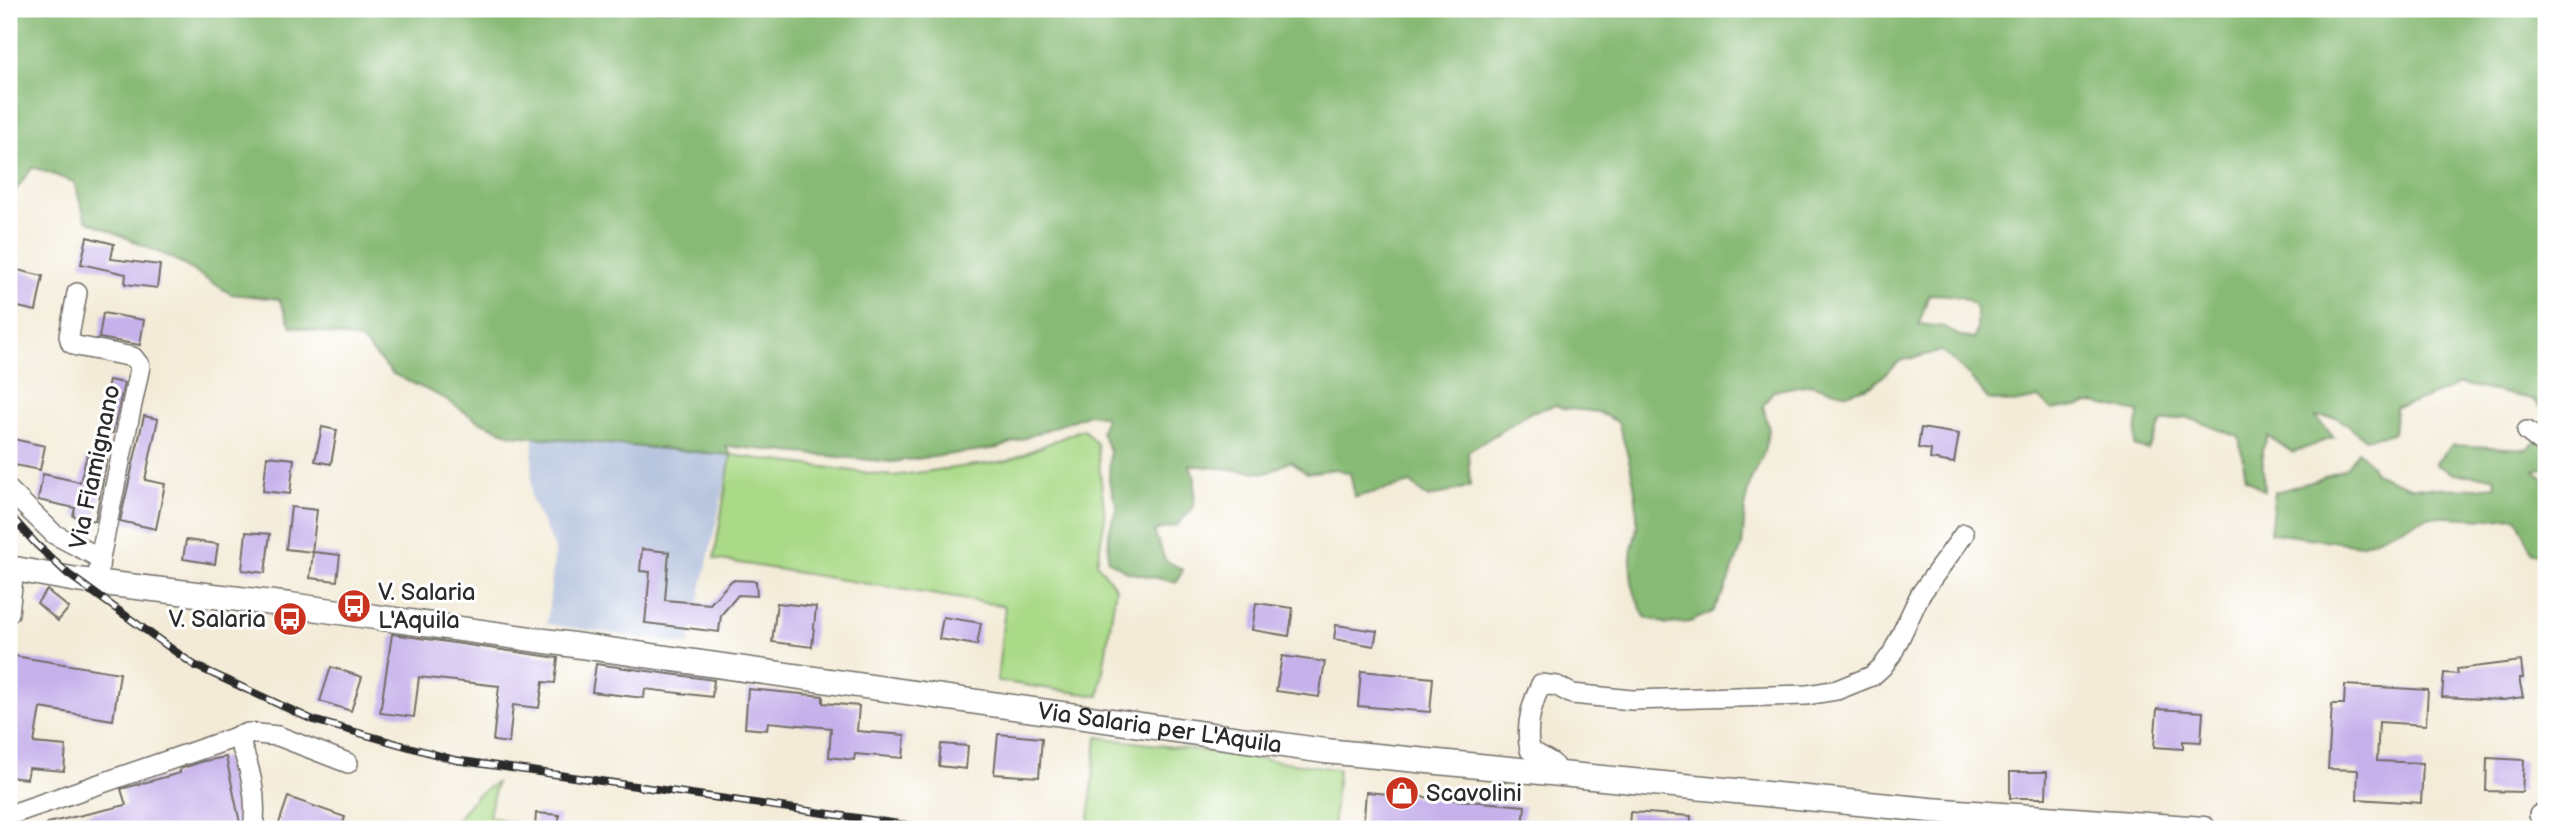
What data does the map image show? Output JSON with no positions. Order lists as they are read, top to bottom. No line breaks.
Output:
{"streets":{"main road":["Via Salaria per L'Aquila"],"street":["Via Fiamignano"]},"crossings":[["Via Fiamignano","Via Salaria per L'Aquila"]],"places":{"bus stop":["V. Salaria L'Aquila","V. Salaria"],"shop":["Scavolini"]}}
